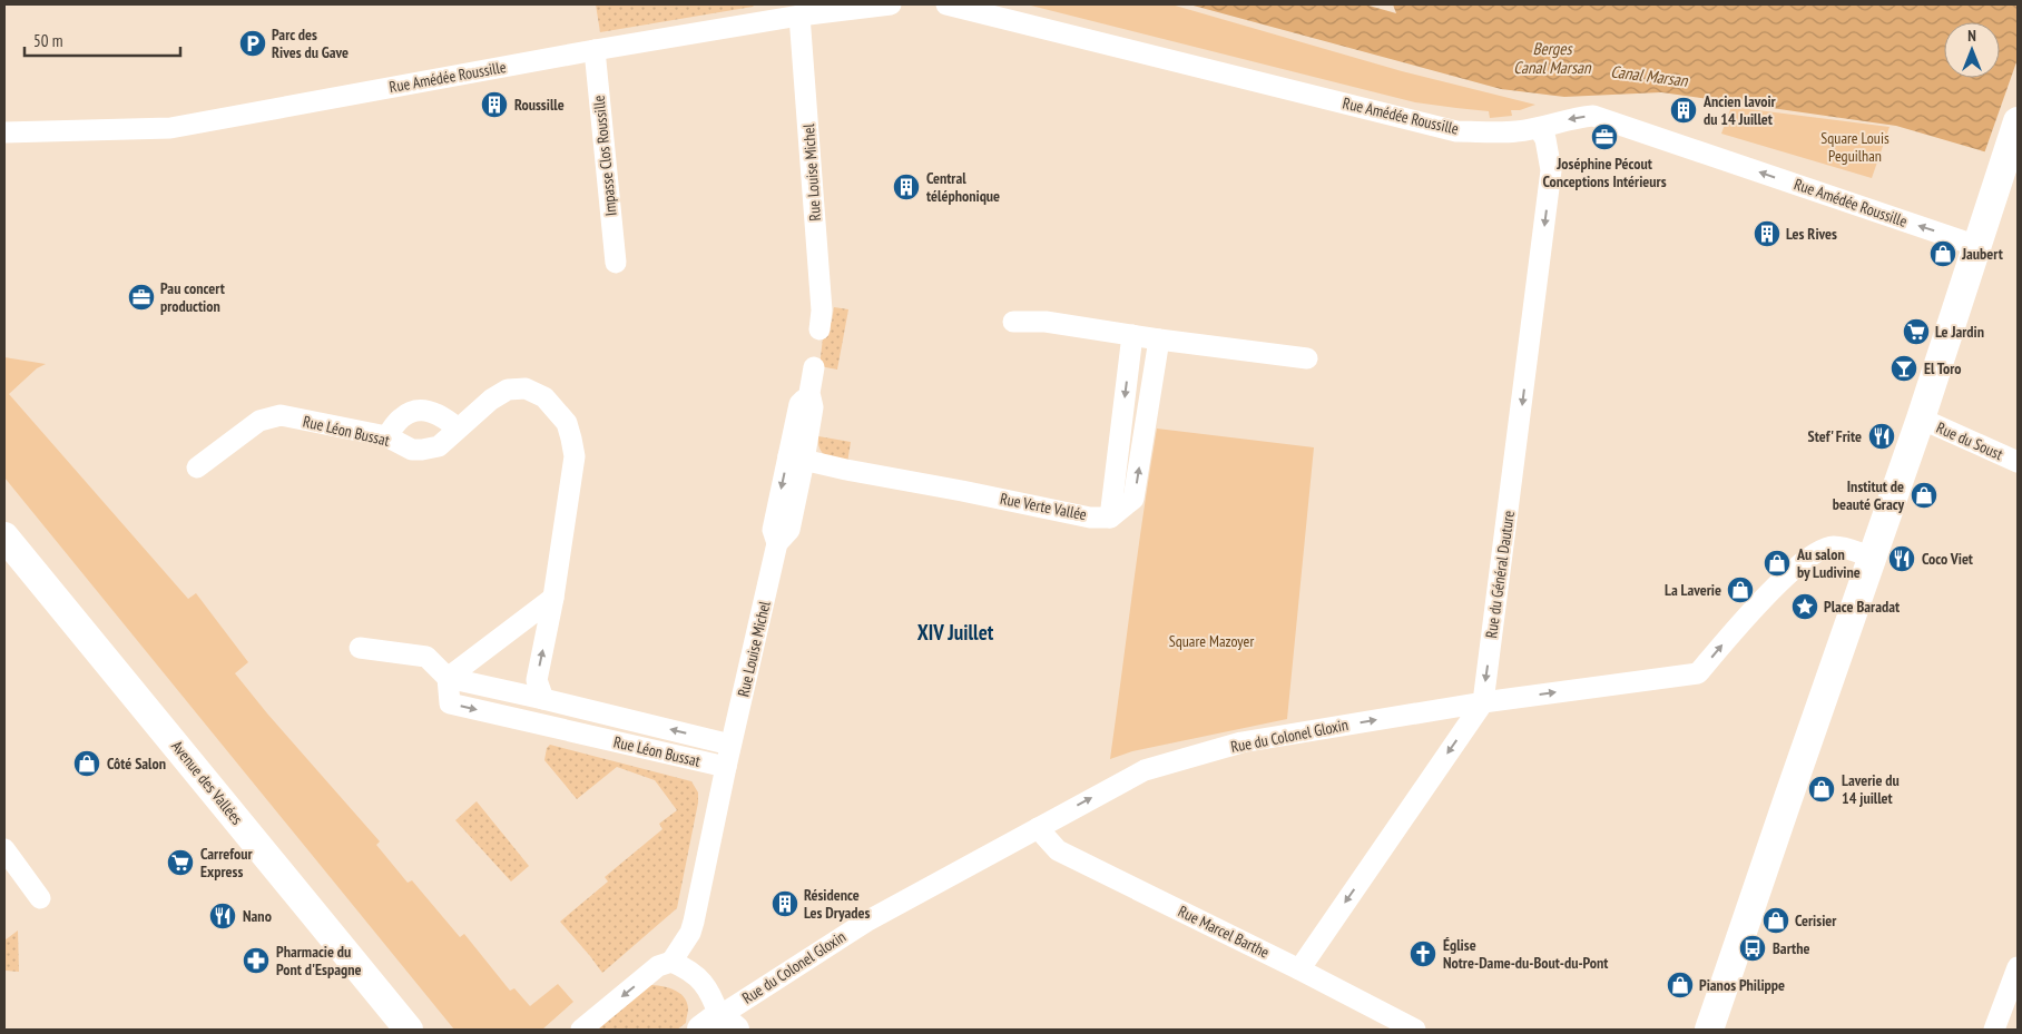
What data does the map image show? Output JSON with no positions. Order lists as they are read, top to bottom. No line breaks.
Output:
{"streets":{"main road":["Avenue des Vallées"],"street":["Rue Amédée Roussille","Impasse Clos Roussille","Rue Louise Michel","Rue Léon Bussat","Rue du Soust","Rue Verte Vallée","Rue du Général Dauture","Rue du Colonel Gloxin","Rue Marcel Barthe"]},"crossings":[["Rue Amédée Roussille","Impasse Clos Roussille"],["Rue Amédée Roussille","Rue Louise Michel"],["Rue Amédée Roussille","Rue du Général Dauture"],["Rue Louise Michel","Rue Léon Bussat"],["Rue Louise Michel","Rue Verte Vallée"],["Rue Louise Michel","Rue du Colonel Gloxin"],["Rue du Général Dauture","Rue du Colonel Gloxin"],["Rue du Général Dauture","Rue Marcel Barthe"],["Rue du Colonel Gloxin","Rue Marcel Barthe"]],"one_way":["Rue du Général Dauture","Rue du Colonel Gloxin"],"districts":["XIV Juillet"],"water":["Berges Canal Marsan","Canal Marsan"],"parks":["Square Louis Peguilhan","Square Mazoyer"],"places":{"parking":["Parc des Rives du Gave"],"building":["Roussille","Ancien lavoir du 14 Juillet","Central téléphonique","Les Rives","Résidence Les Dryades"],"office":["Joséphine Pécout Conceptions Intérieurs","Pau concert production"],"shop":["Jaubert","Institut de beauté Gracy","Au salon by Ludivine","La Laverie","Côté Salon","Laverie du 14 juillet","Cerisier","Pianos Philippe"],"supermarket":["Le Jardin","Carrefour Express"],"bar":["El Toro"],"restaurant":["Stef' Frite","Coco Viet","Nano"],"place":["Place Baradat"],"bus stop":["Barthe"],"church":["Église Notre-Dame-du-Bout-du-Pont"],"pharmacy":["Pharmacie du Pont d'Espagne"]},"scale_bar":"50 m","north":"top"}
